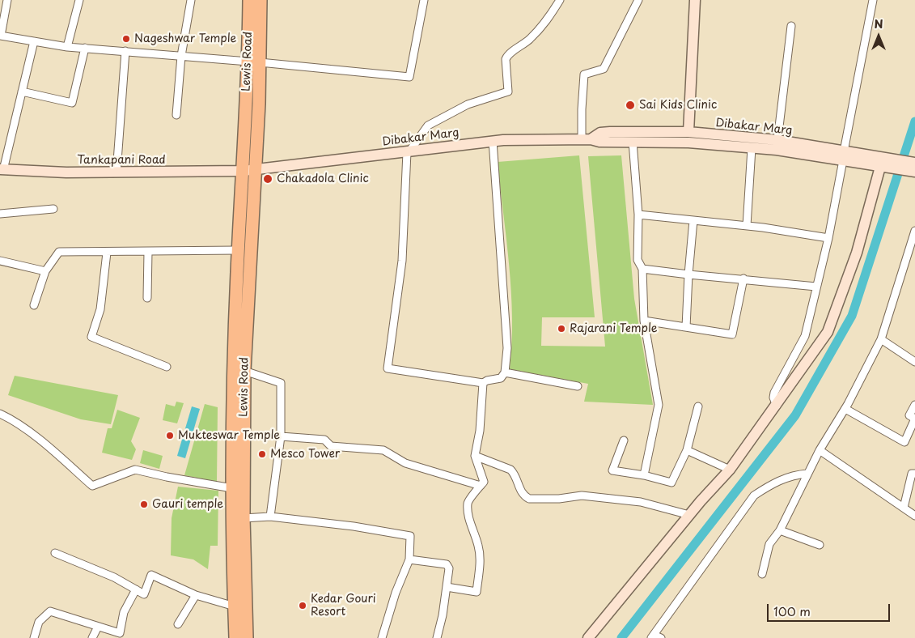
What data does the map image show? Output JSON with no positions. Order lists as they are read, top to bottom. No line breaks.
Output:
{"streets":{"main road":["Lewis Road","Dibakar Marg","Tankapani Road"]},"crossings":[["Lewis Road","Dibakar Marg"],["Lewis Road","Tankapani Road"],["Dibakar Marg","Tankapani Road"]],"places":["Nageshwar Temple","Sai Kids Clinic","Chakadola Clinic","Rajarani Temple","Mukteswar Temple","Mesco Tower","Gauri temple","Kedar Gouri Resort"],"scale_bar":"100 m","north":"top"}
